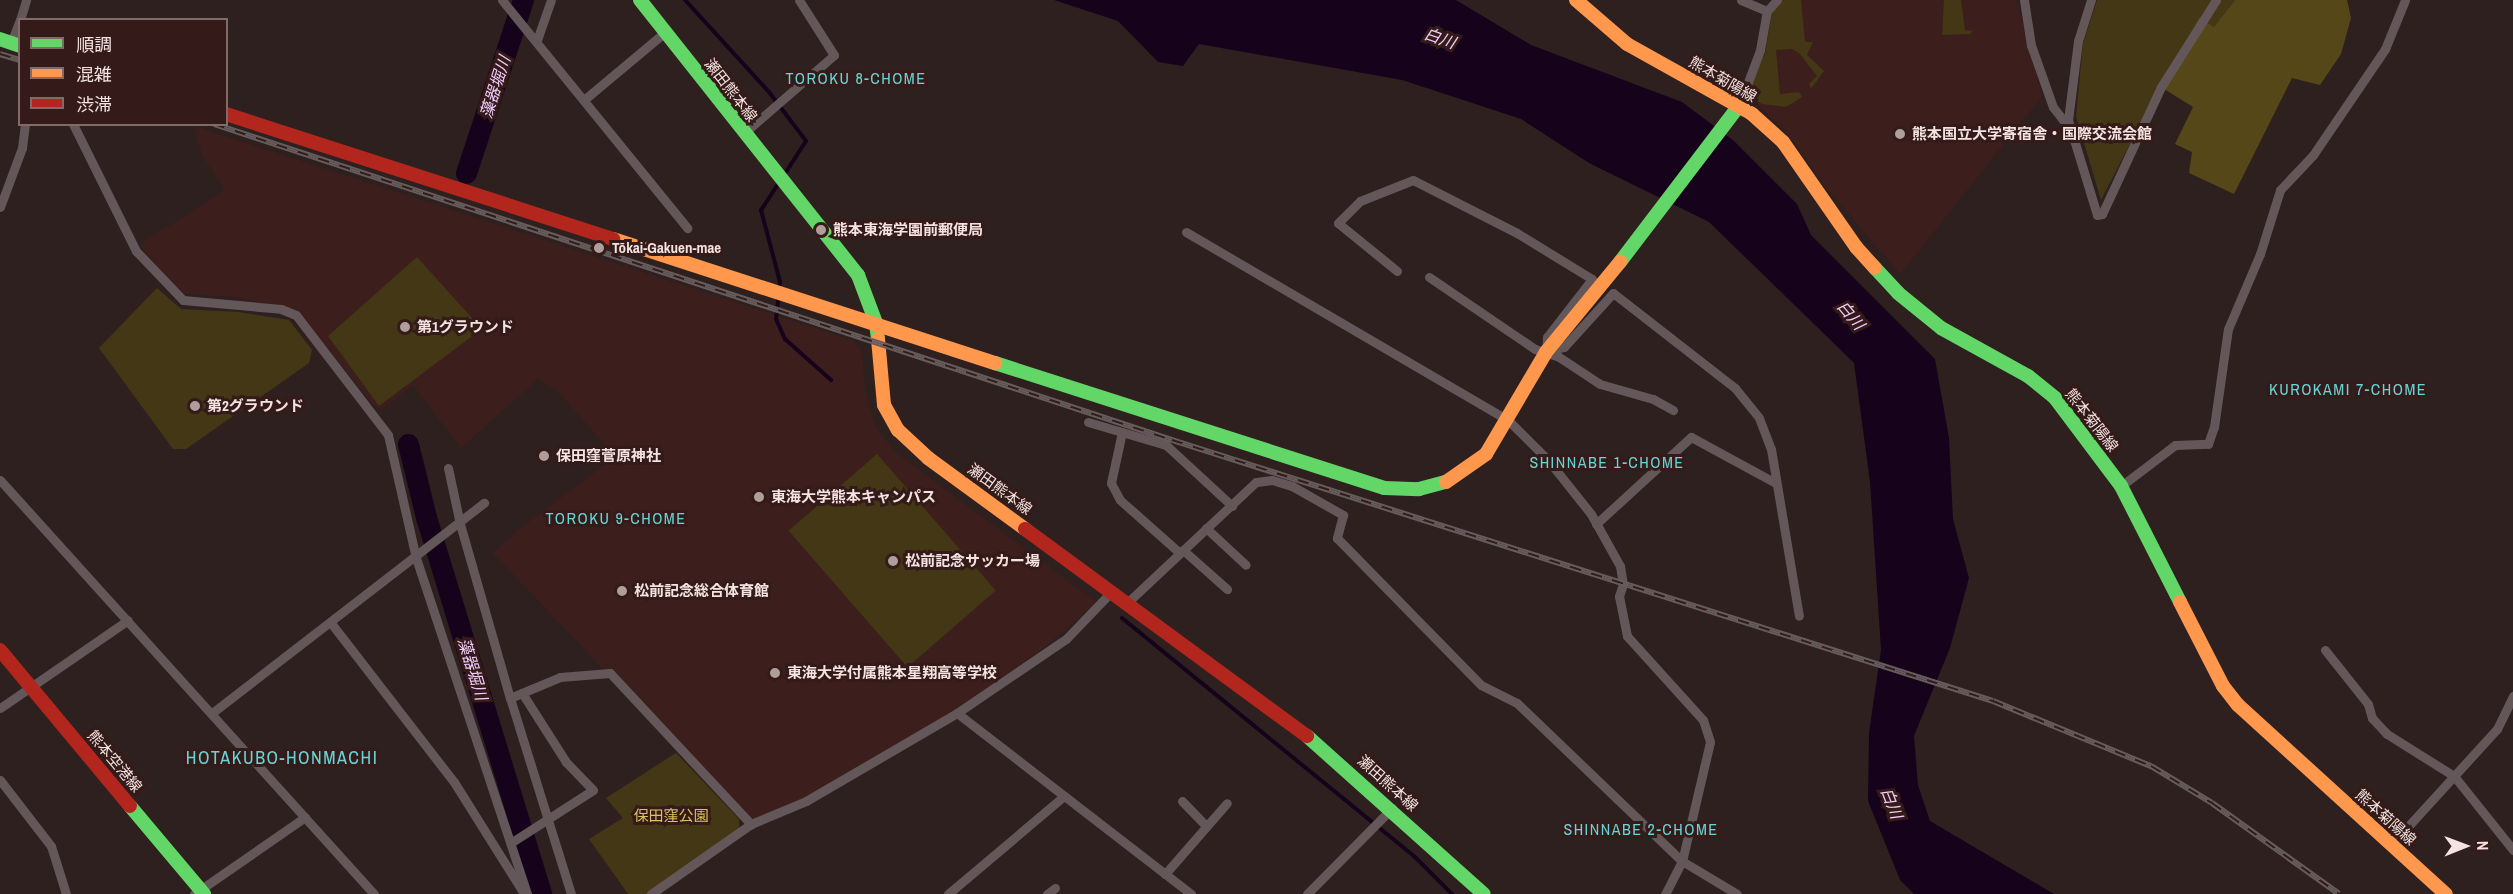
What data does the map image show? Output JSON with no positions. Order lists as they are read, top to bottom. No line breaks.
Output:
{"streets":{"main road":["熊本菊陽線","瀬田熊本線","熊本空港線"]},"districts":["TOROKU 8-CHOME","KUROKAMI 7-CHOME","SHINNABE 1-CHOME","TOROKU 9-CHOME","HOTAKUBO-HONMACHI","SHINNABE 2-CHOME"],"water":["白川","藻器堀川"],"parks":["保田窪公園"],"places":["熊本国立大学寄宿舎・国際交流会館","熊本東海学園前郵便局","Tōkai-Gakuen-mae","第1グラウンド","第2グラウンド","保田窪菅原神社","東海大学熊本キャンパス","松前記念サッカー場","松前記念総合体育館","東海大学付属熊本星翔高等学校"],"legend":["順調","混雑","渋滞"],"north":"right"}
